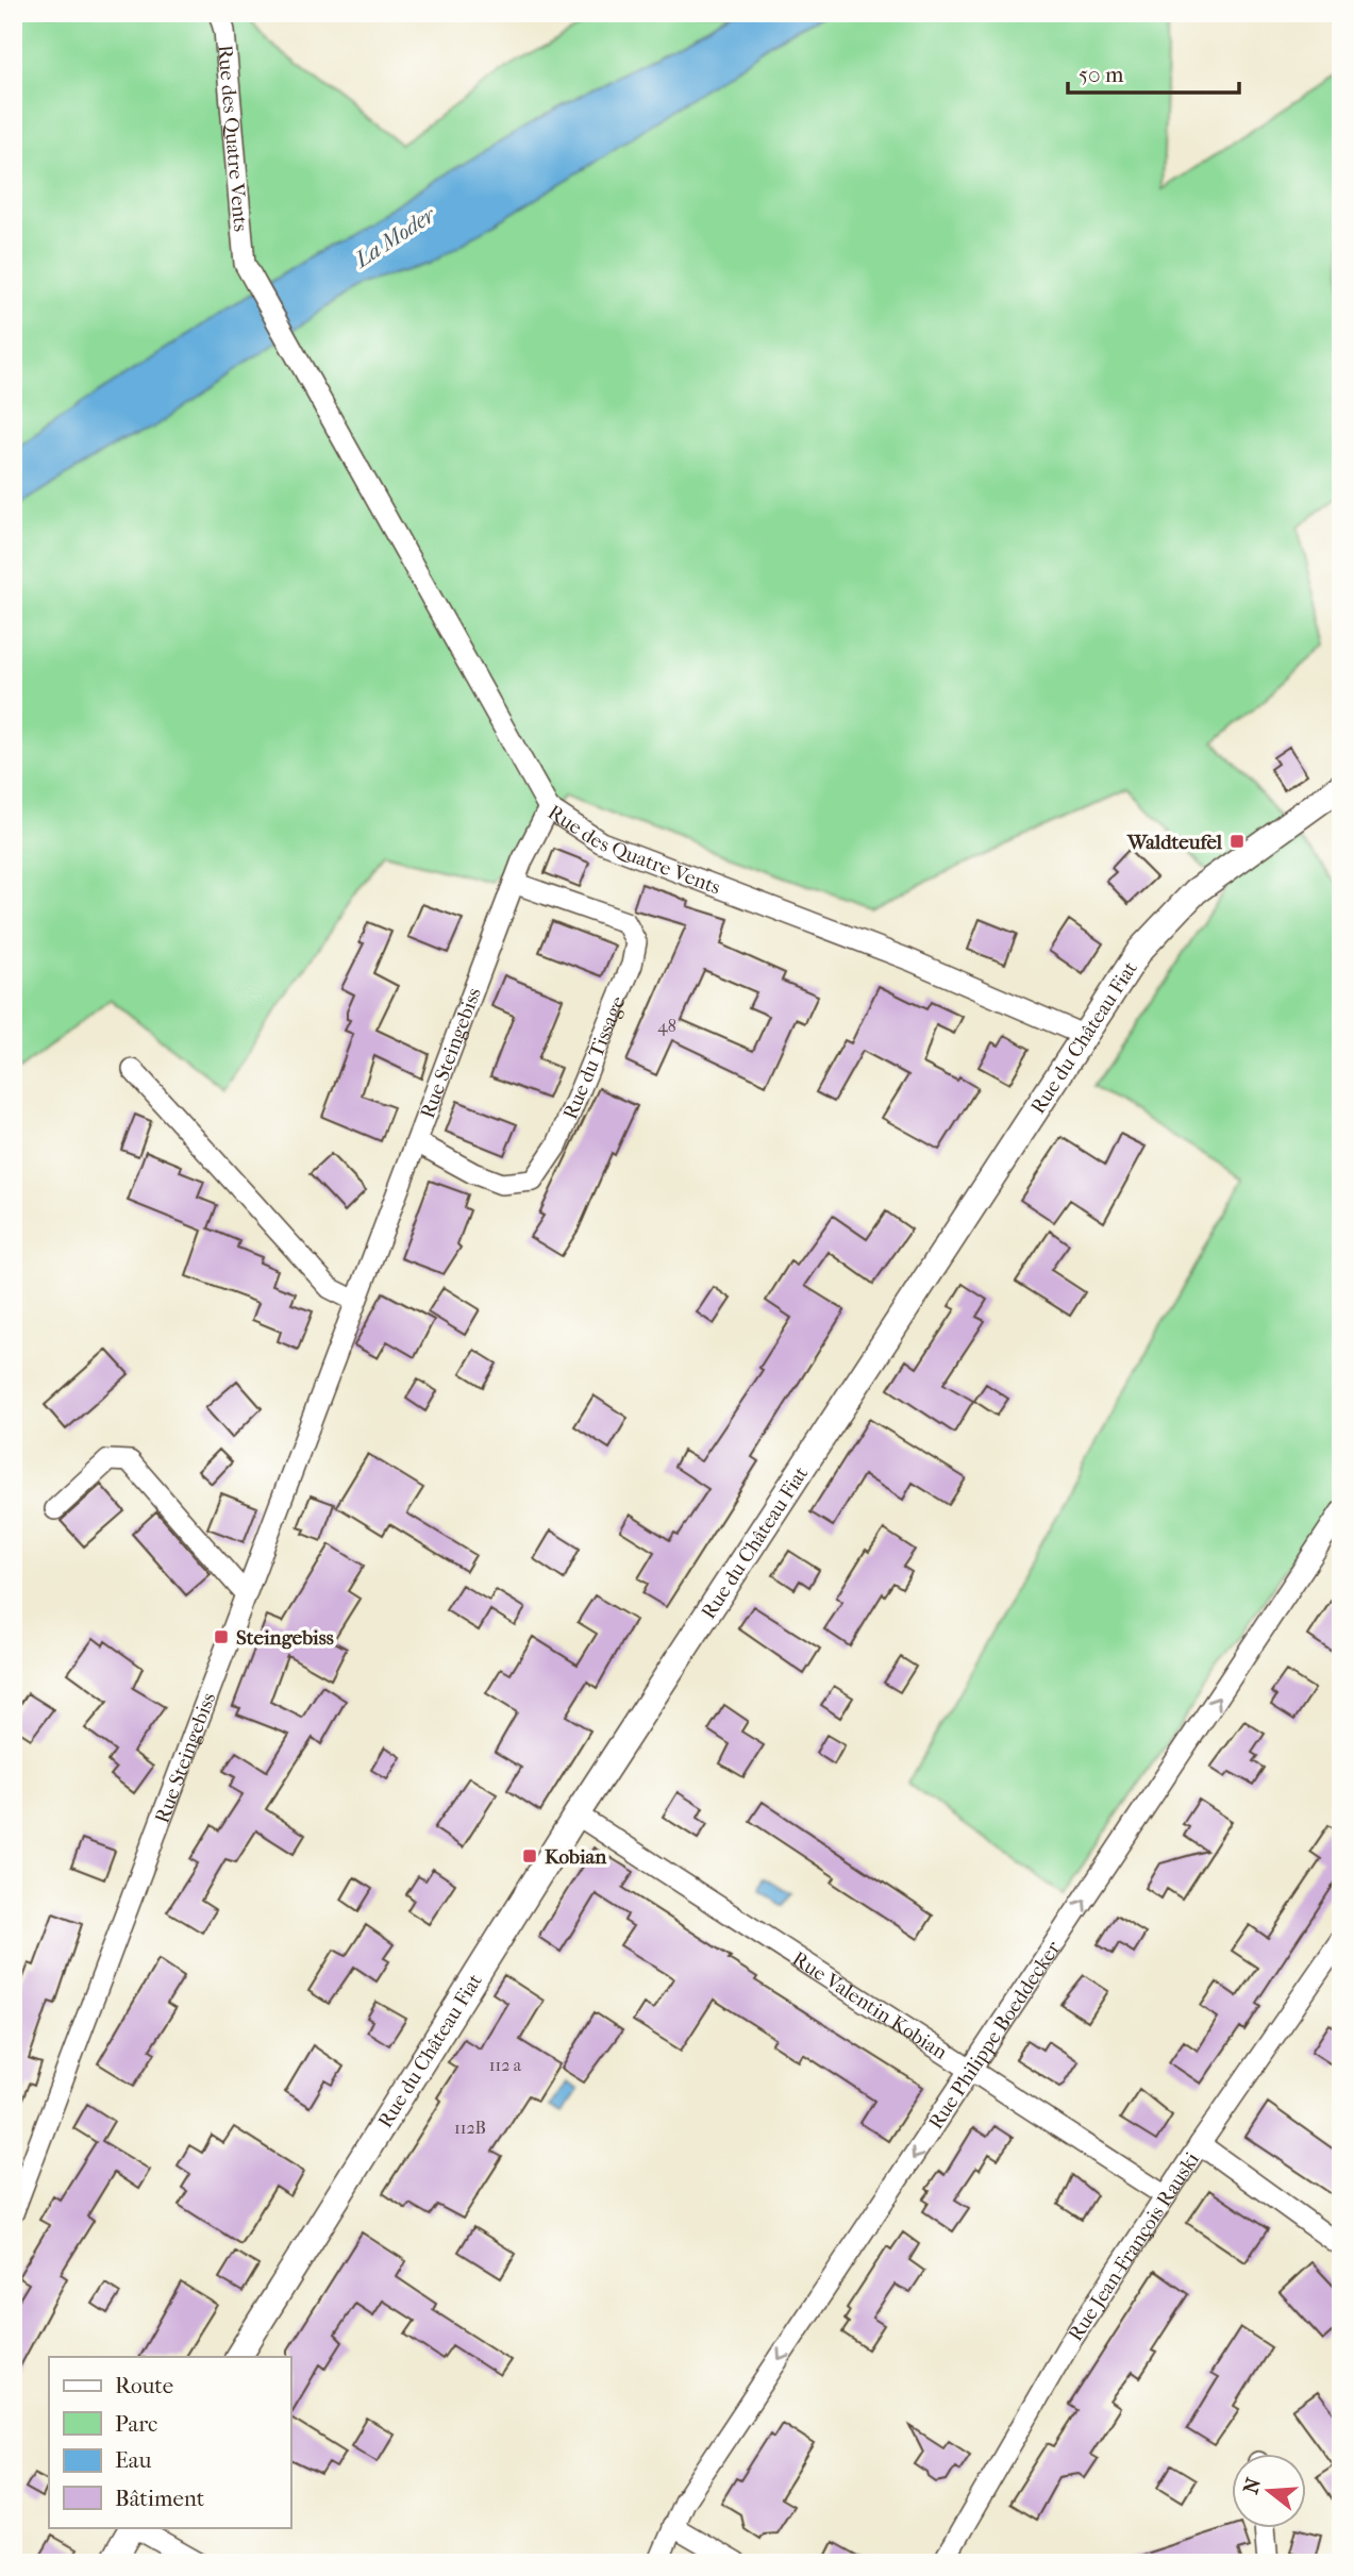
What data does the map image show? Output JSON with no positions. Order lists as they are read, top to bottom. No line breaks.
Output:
{"streets":{"street":["Rue des Quatre Vents","Rue du Château Fiat","Rue Steingebiss","Rue du Tissage","Rue Valentin Kobian","Rue Philippe Boeddecker","Rue Jean-François Rauski"]},"crossings":[["Rue des Quatre Vents","Rue du Château Fiat"],["Rue des Quatre Vents","Rue Steingebiss"],["Rue du Château Fiat","Rue Valentin Kobian"],["Rue Steingebiss","Rue du Tissage"],["Rue Valentin Kobian","Rue Philippe Boeddecker"],["Rue Valentin Kobian","Rue Jean-François Rauski"]],"water":["La Moder"],"places":{"transit":["Waldteufel","Steingebiss","Kobian"]},"house_numbers":["48","112 a","112B"],"legend":["Route","Parc","Eau","Bâtiment"],"scale_bar":"50 m","north":"left"}
